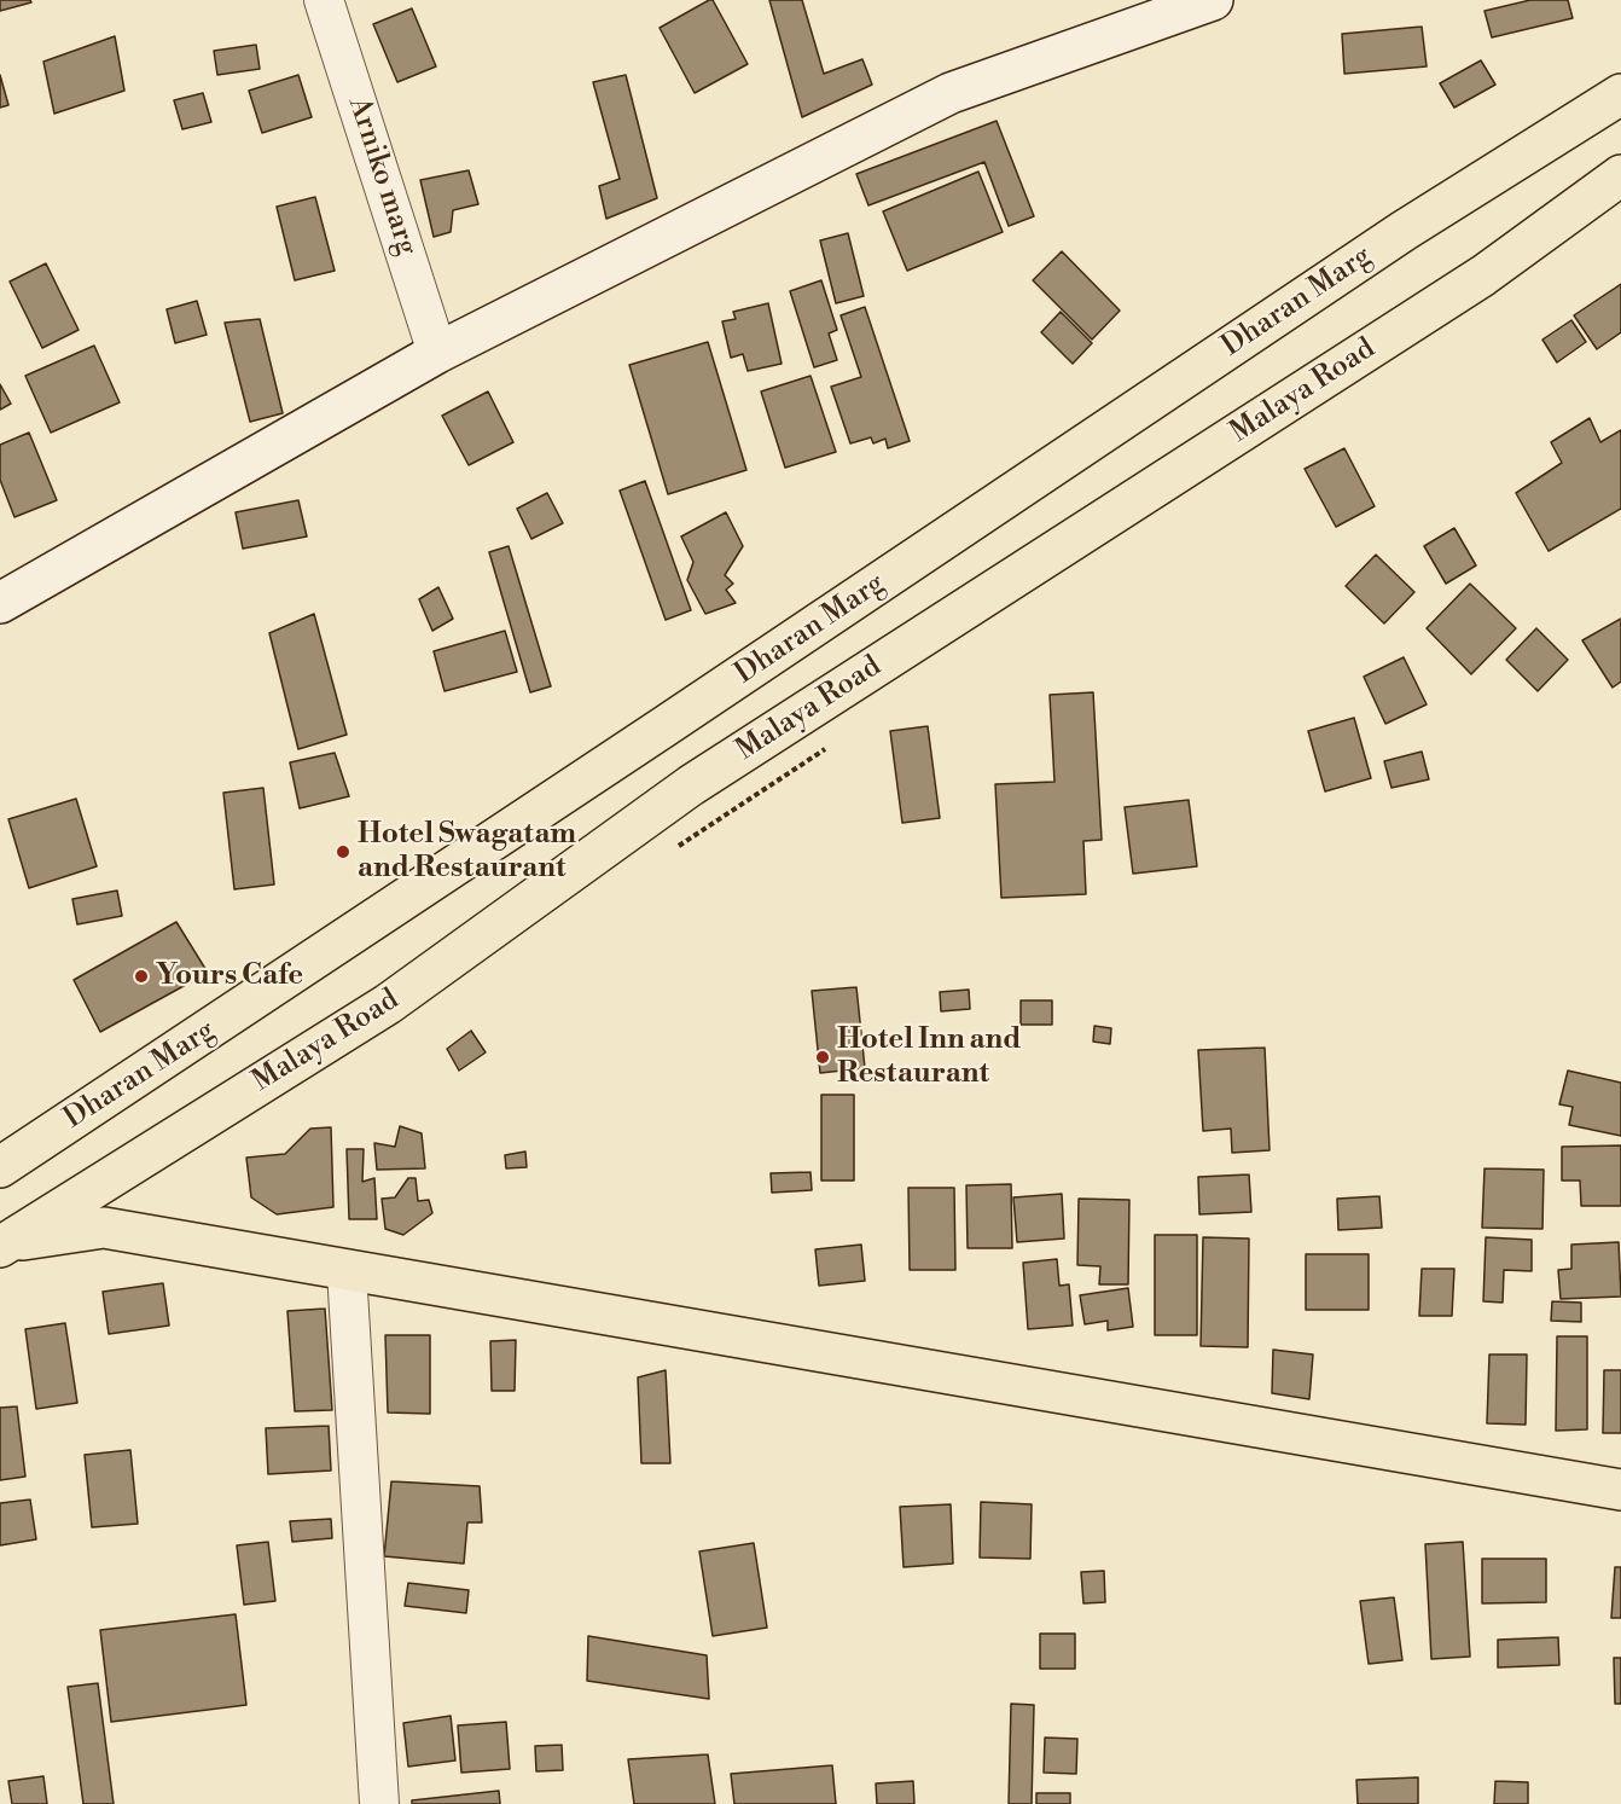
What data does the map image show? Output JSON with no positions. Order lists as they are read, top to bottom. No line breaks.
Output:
{"streets":{"main road":["Dharan Marg","Malaya Road"],"street":["Arniko marg"]},"places":["Hotel Swagatam and Restaurant","Yours Cafe","Hotel Inn and Restaurant"]}
